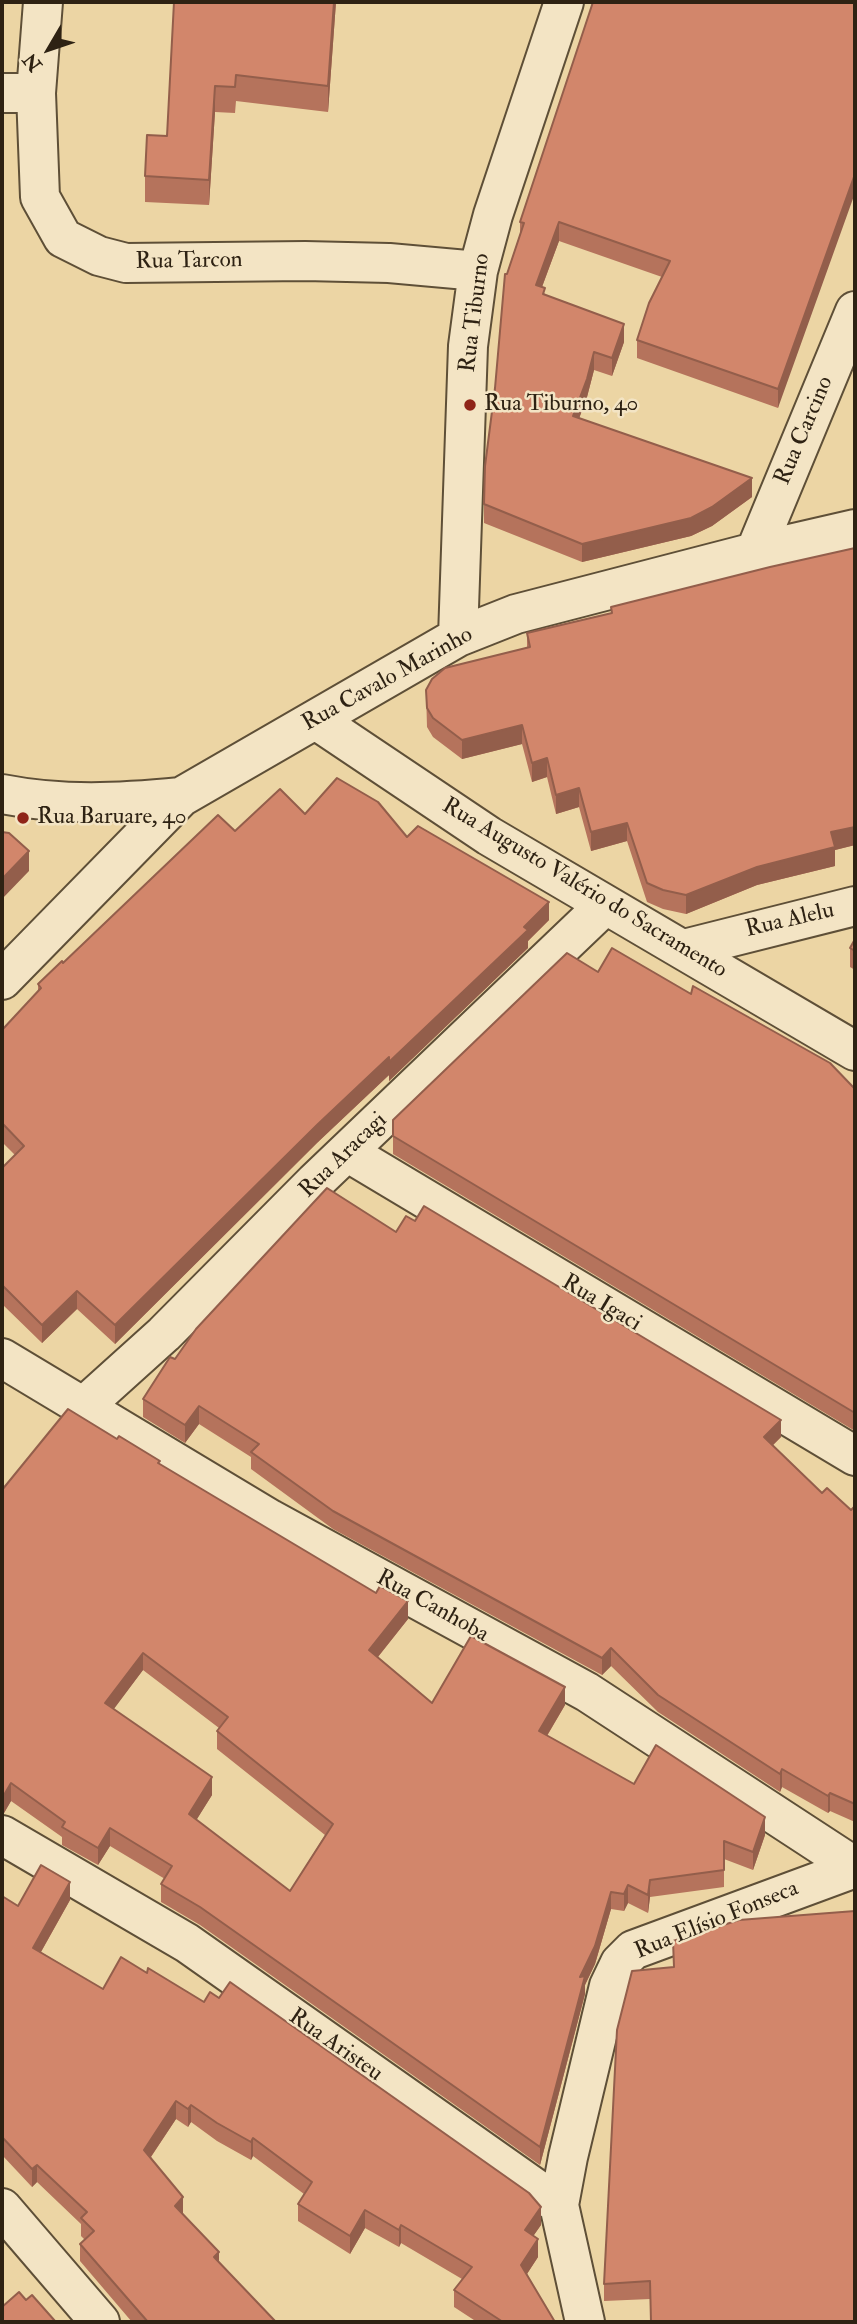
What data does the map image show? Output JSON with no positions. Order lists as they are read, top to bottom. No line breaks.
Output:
{"streets":{"street":["Rua Tarcon","Rua Tiburno","Rua Carcino","Rua Cavalo Marinho","Rua Augusto Valério do Sacramento","Rua Alelu","Rua Aracagi","Rua Igaci","Rua Canhoba","Rua Elísio Fonseca","Rua Aristeu"]},"crossings":[["Rua Tarcon","Rua Tiburno"],["Rua Tiburno","Rua Cavalo Marinho"],["Rua Carcino","Rua Cavalo Marinho"],["Rua Cavalo Marinho","Rua Augusto Valério do Sacramento"],["Rua Augusto Valério do Sacramento","Rua Alelu"],["Rua Augusto Valério do Sacramento","Rua Aracagi"],["Rua Aracagi","Rua Igaci"],["Rua Aracagi","Rua Canhoba"],["Rua Canhoba","Rua Elísio Fonseca"],["Rua Elísio Fonseca","Rua Aristeu"]],"places":["Rua Tiburno, 40","Rua Baruare, 40"],"north":"bottom left"}
